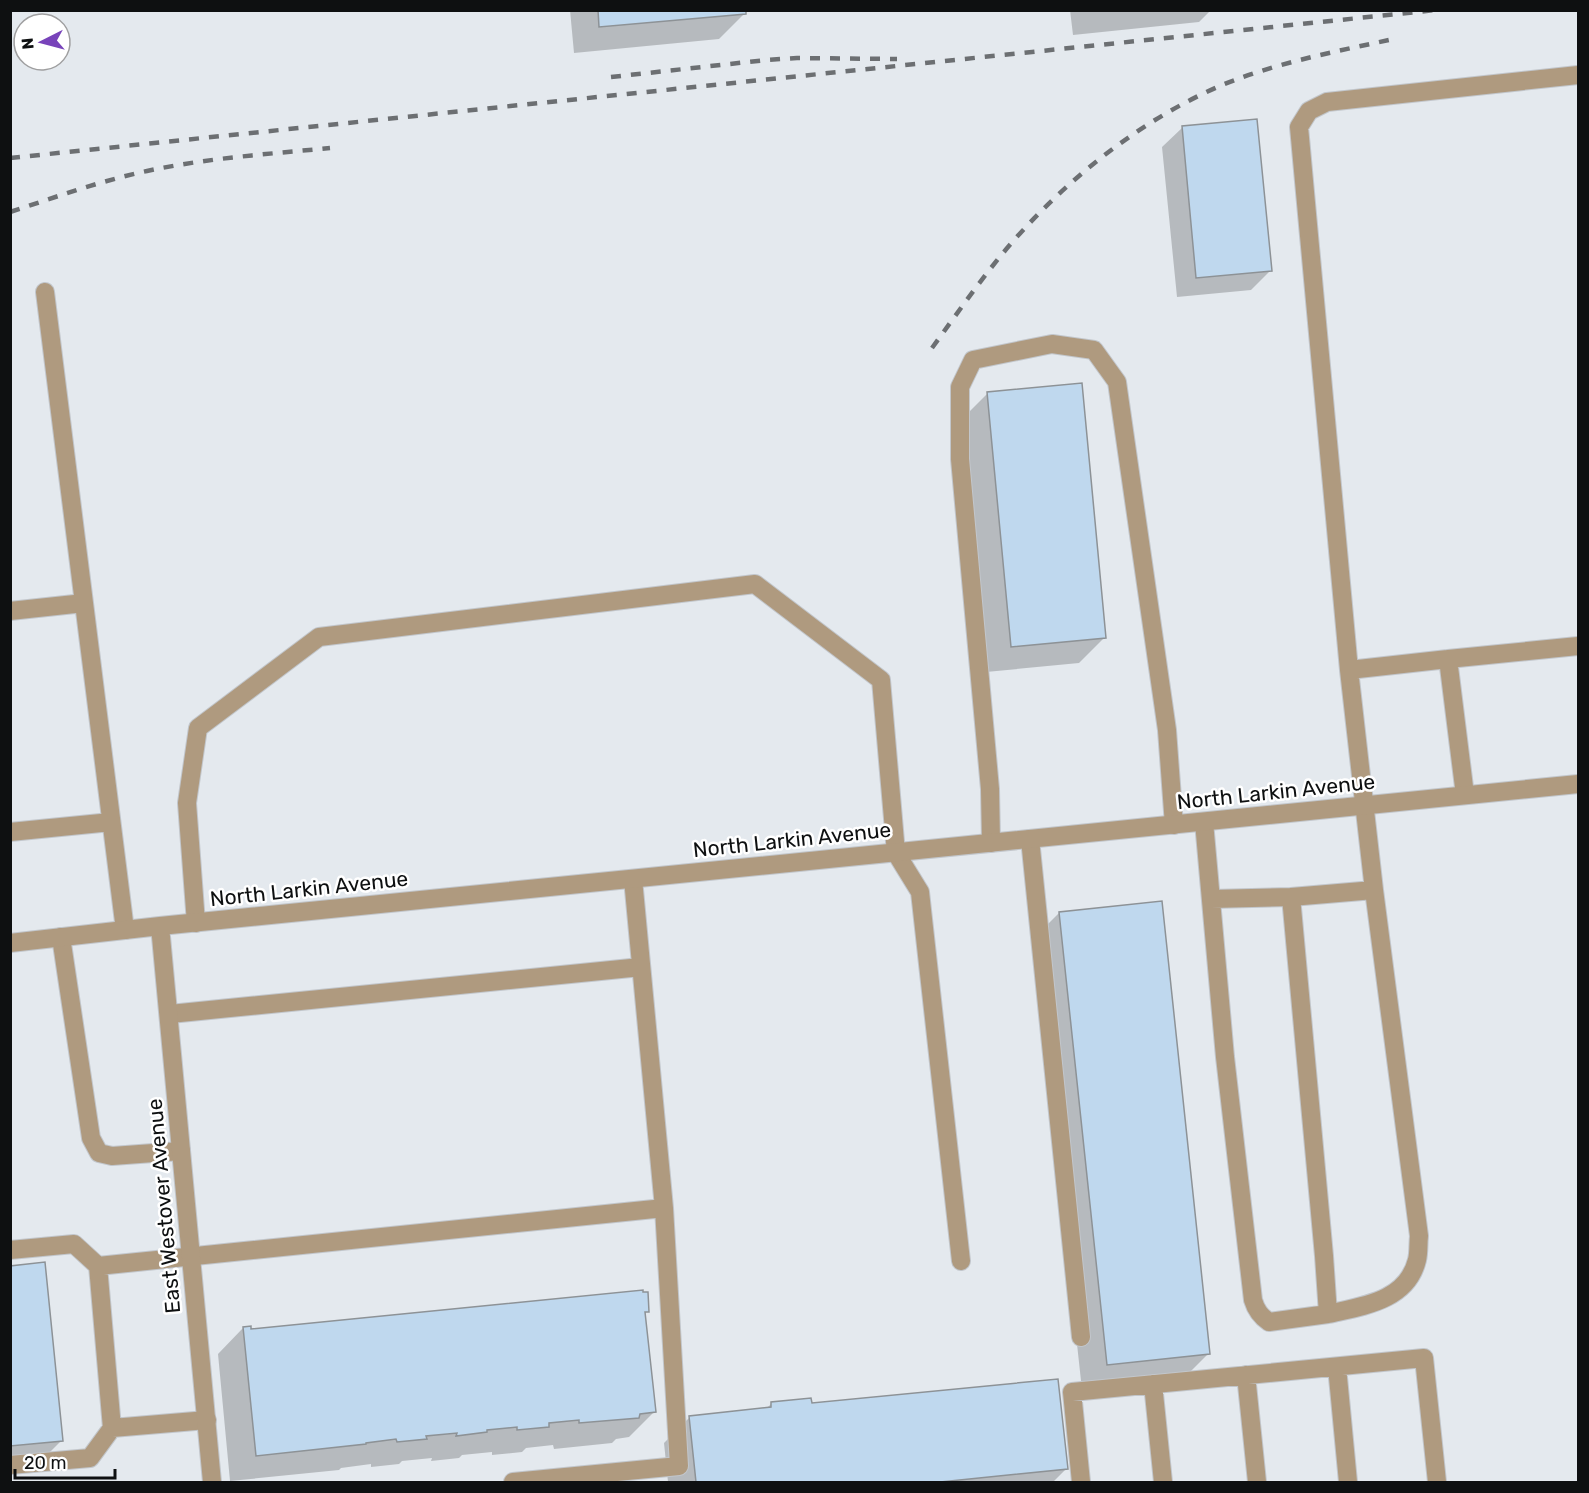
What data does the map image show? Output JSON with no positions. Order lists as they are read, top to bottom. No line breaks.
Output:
{"streets":{"street":["North Larkin Avenue","East Westover Avenue"]},"crossings":[["North Larkin Avenue","East Westover Avenue"]],"scale_bar":"20 m","north":"left"}
